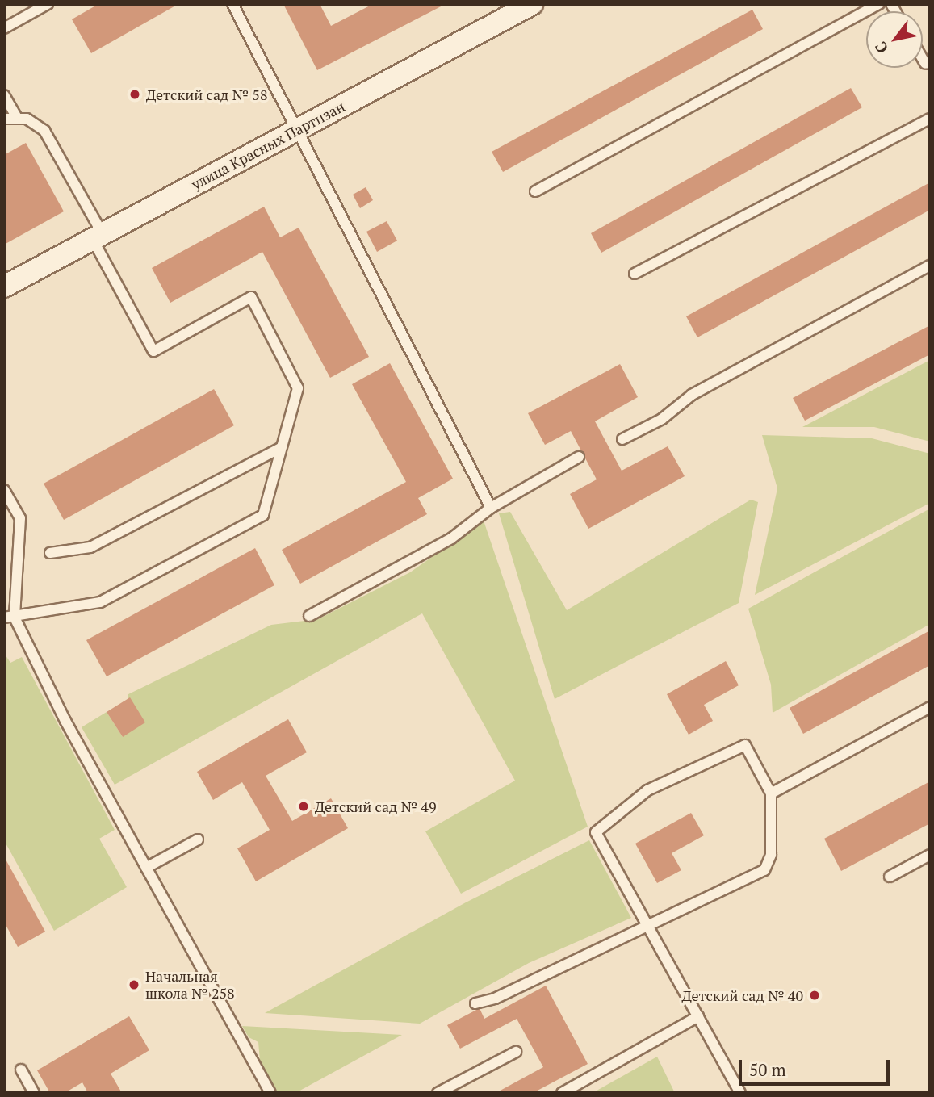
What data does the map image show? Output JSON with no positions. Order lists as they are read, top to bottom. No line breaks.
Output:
{"streets":{"street":["улица Красных Партизан"]},"places":["Детский сад № 58","Детский сад № 49","Начальная школа № 258","Детский сад № 40"],"scale_bar":"50 m","north":"bottom left"}
